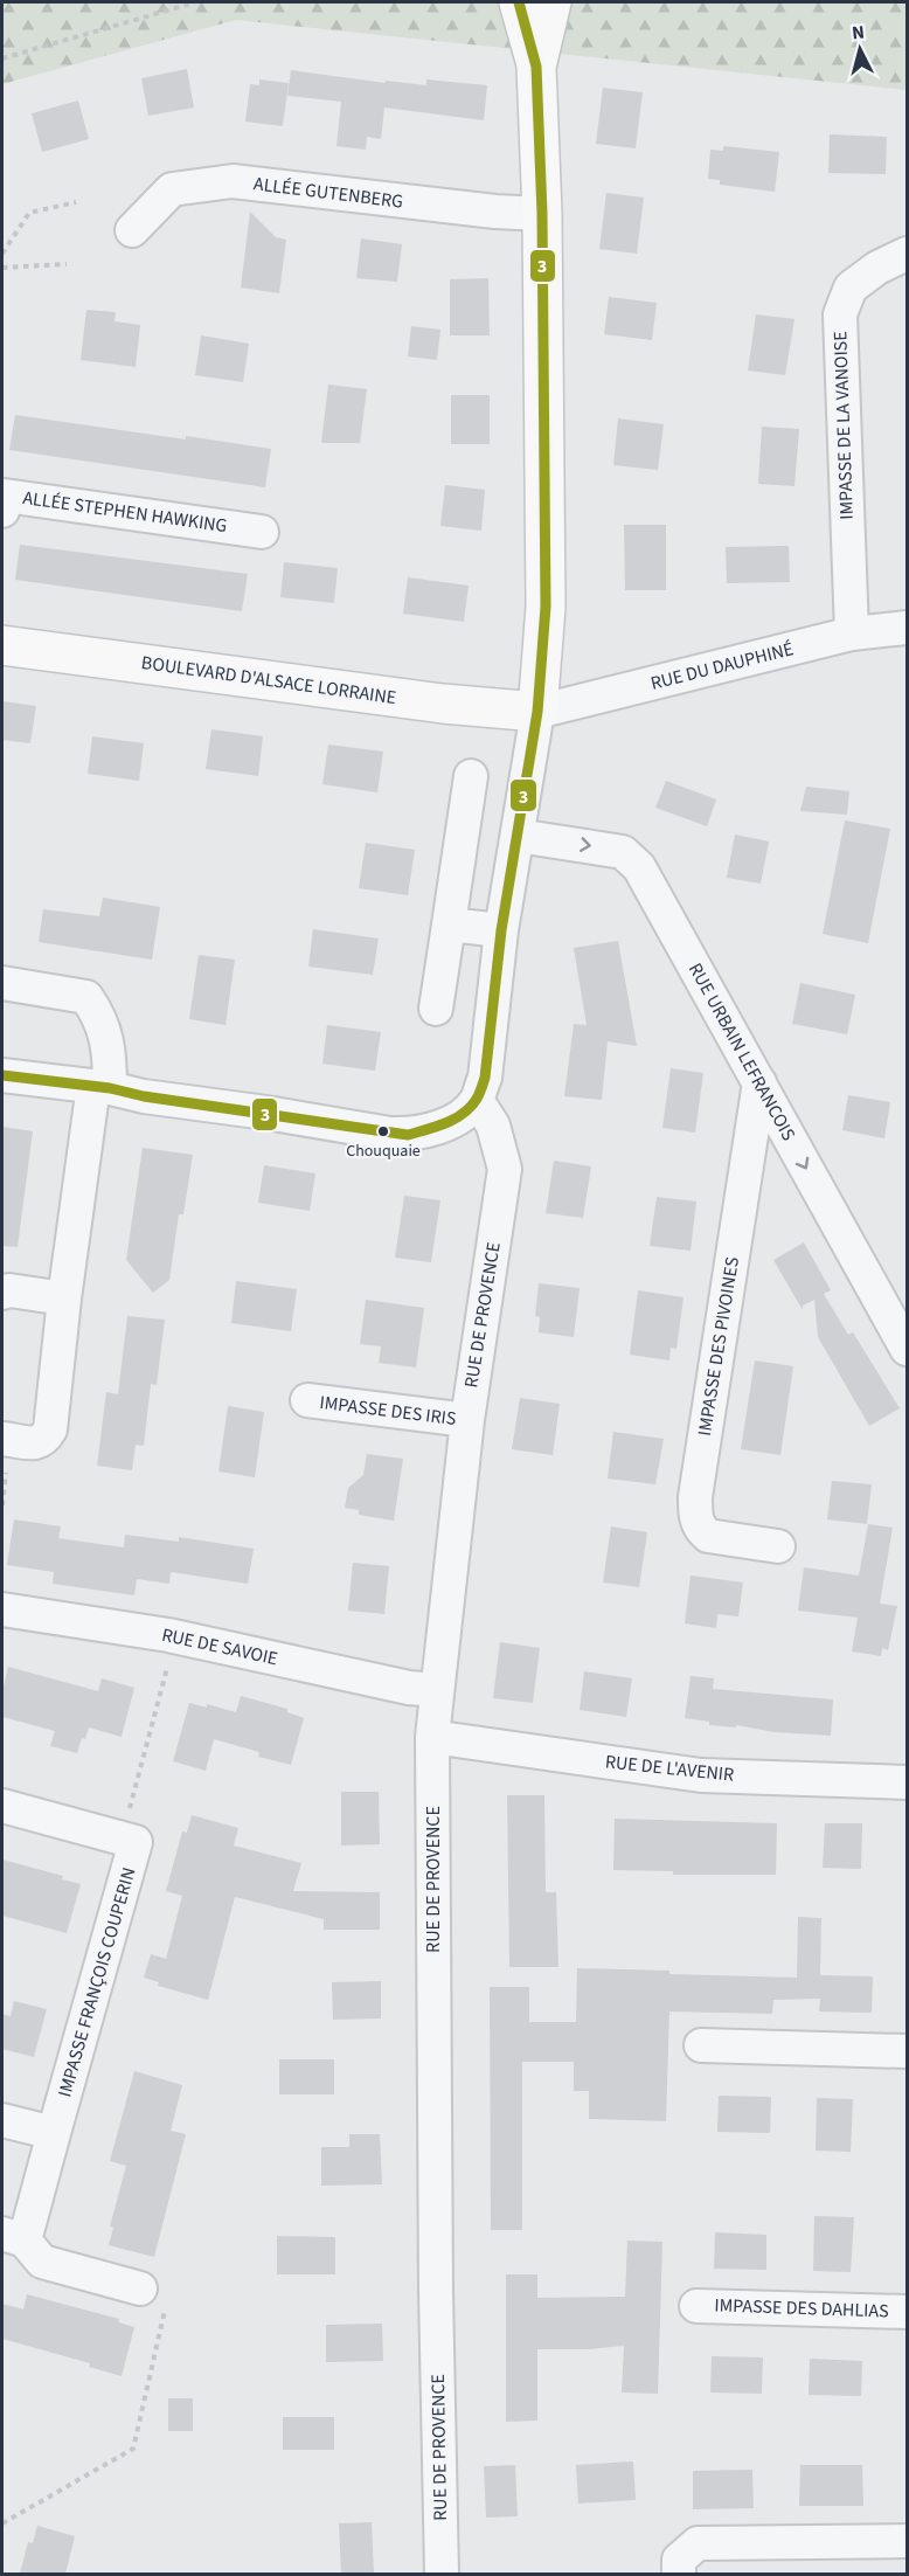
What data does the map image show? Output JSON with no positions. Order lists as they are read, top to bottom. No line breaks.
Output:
{"streets":{"main road":["BOULEVARD D'ALSACE LORRAINE"],"street":["ALLÉE GUTENBERG","IMPASSE DE LA VANOISE","ALLÉE STEPHEN HAWKING","RUE DU DAUPHINÉ","RUE URBAIN LEFRANCOIS","RUE DE PROVENCE","IMPASSE DES PIVOINES","IMPASSE DES IRIS","RUE DE SAVOIE","RUE DE L'AVENIR","IMPASSE FRANÇOIS COUPERIN","IMPASSE DES DAHLIAS"]},"crossings":[["IMPASSE DE LA VANOISE","RUE DU DAUPHINÉ"],["RUE DU DAUPHINÉ","BOULEVARD D'ALSACE LORRAINE"],["RUE URBAIN LEFRANCOIS","IMPASSE DES PIVOINES"],["RUE DE PROVENCE","IMPASSE DES IRIS"],["RUE DE PROVENCE","RUE DE SAVOIE"],["RUE DE PROVENCE","RUE DE L'AVENIR"]],"one_way":["RUE URBAIN LEFRANCOIS"],"places":["Chouquaie"],"lines":["transit line 3"],"north":"top"}
